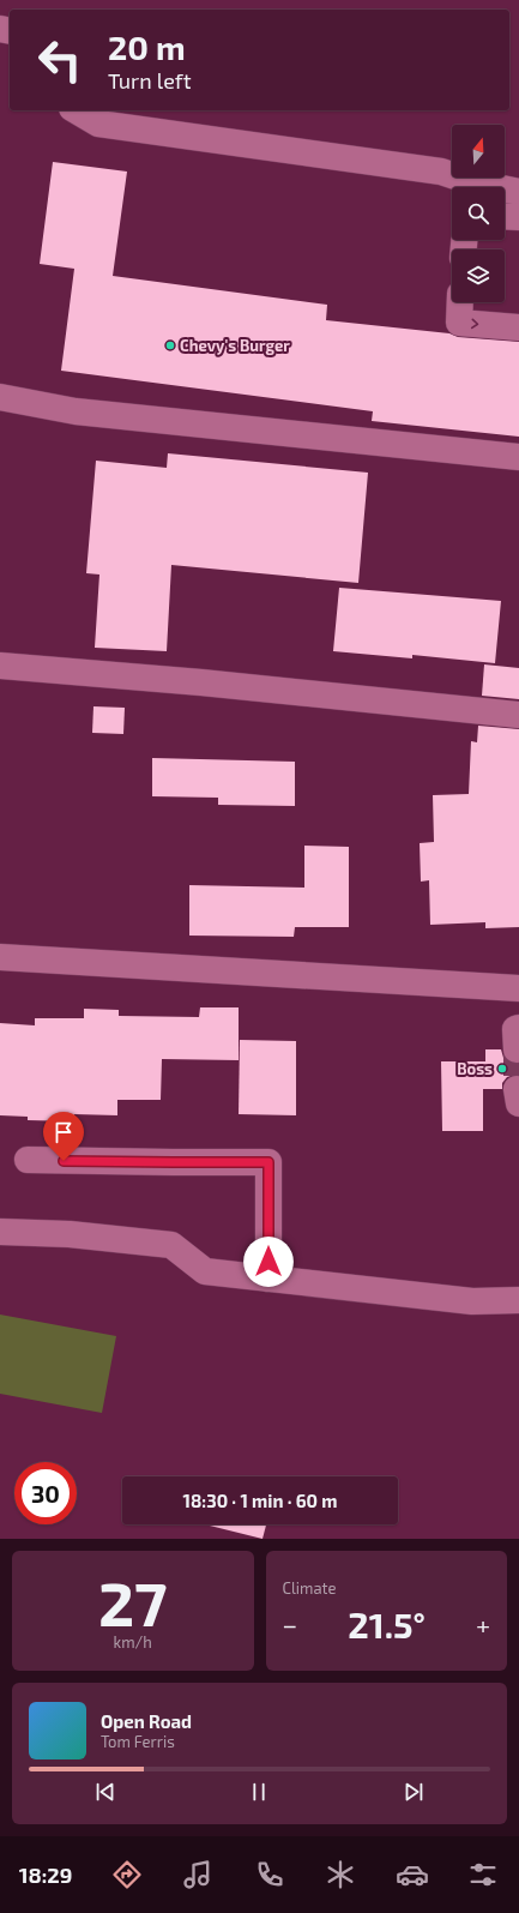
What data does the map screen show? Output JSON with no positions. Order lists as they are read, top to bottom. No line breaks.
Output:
{"places":["Chevy's Burger","Boss"],"north":"top","page":{"turn":["20 m","Turn left"],"limit":"30","trip":"18:30 · 1 min · 60 m","tile":[["27","km/h"],"Climate"],"heat":["−","21.5°","+"],"song":["Open Road","Tom Ferris"],"tabs":"18:29"}}
